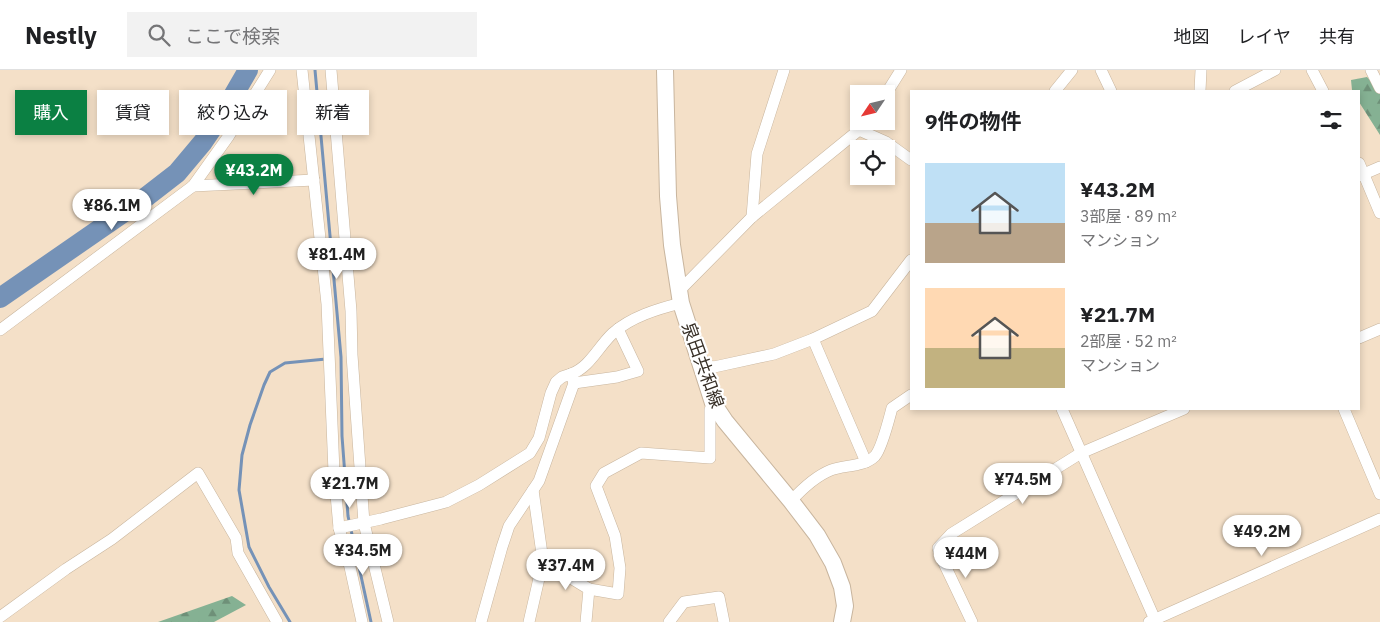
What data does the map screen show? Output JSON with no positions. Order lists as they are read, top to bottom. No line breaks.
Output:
{"streets":{"main road":["泉田共和線"]},"north":"bottom left","page":{"header":"Nestly","search":"ここで検索","nav":["地図","レイヤ","共有"],"chip":["購入","賃貸","絞り込み","新着"],"heading":"9件の物件","list":[{"name":"¥43.2M","note":"3部屋 · 89 m² · マンション"},{"name":"¥21.7M","note":"2部屋 · 52 m² · マンション"}],"price":["¥43.2M","¥86.1M","¥81.4M","¥74.5M","¥21.7M","¥49.2M","¥34.5M","¥44M","¥37.4M"]}}
